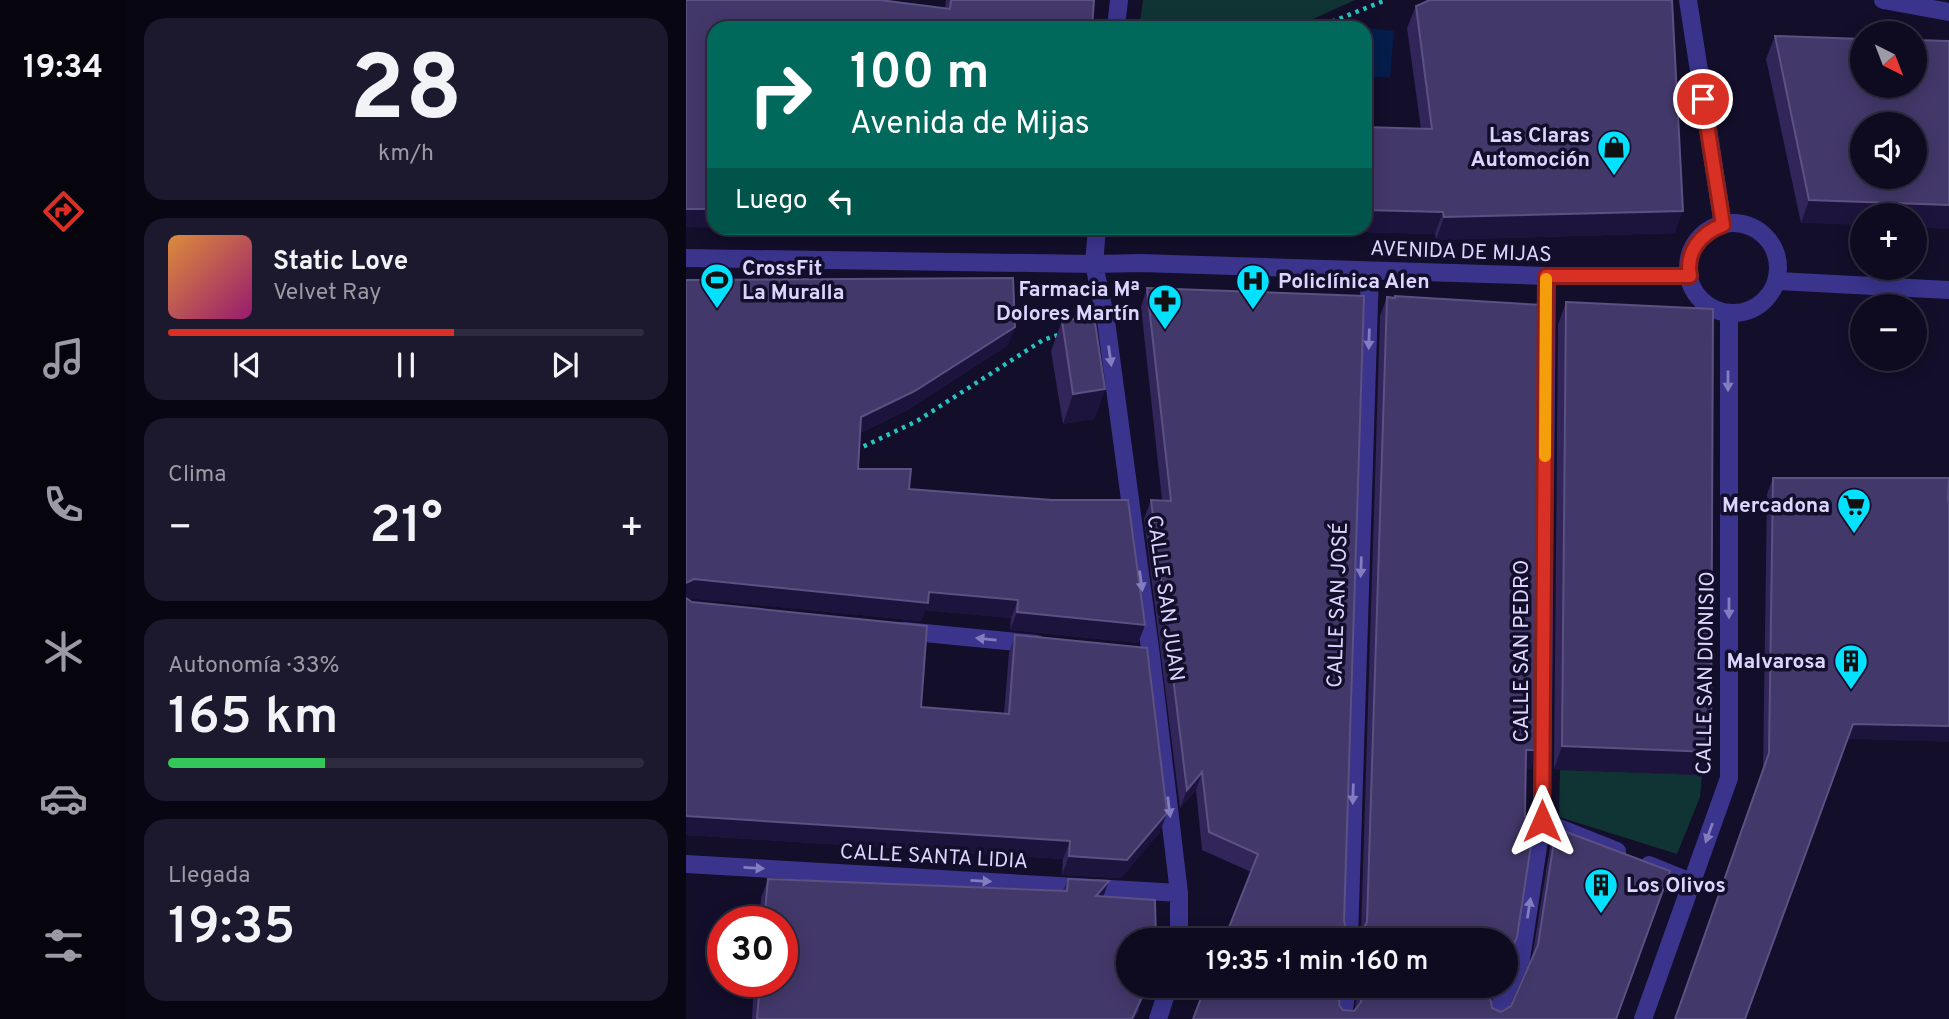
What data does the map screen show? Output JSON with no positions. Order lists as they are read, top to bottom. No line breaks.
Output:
{"streets":{"street":["AVENIDA DE MIJAS","CALLE SAN JUAN","CALLE SAN JOSÉ","CALLE SAN PEDRO","CALLE SAN DIONISIO","CALLE SANTA LIDIA"]},"crossings":[["AVENIDA DE MIJAS","CALLE SAN JUAN"],["AVENIDA DE MIJAS","CALLE SAN JOSÉ"],["AVENIDA DE MIJAS","CALLE SAN PEDRO"],["AVENIDA DE MIJAS","CALLE SAN DIONISIO"],["CALLE SAN JUAN","CALLE SANTA LIDIA"]],"one_way":["CALLE SAN JUAN","CALLE SAN JOSÉ","CALLE SAN DIONISIO","CALLE SANTA LIDIA"],"places":{"shop":["Las Claras Automoción"],"sports":["CrossFit La Muralla"],"hospital":["Policlínica Alen"],"pharmacy":["Farmacia Mª Dolores Martín"],"supermarket":["Mercadona"],"building":["Malvarosa","Los Olivos"]},"north":"bottom right","page":{"tabs":"19:34","tile":[["28","km/h"],"Clima",["Autonomía · 33%","165 km"],["Llegada","19:35"]],"map_buttons":["+","−"],"turn":["100 m","Avenida de Mijas"],"then":"Luego","song":["Static Love","Velvet Ray"],"heat":["−","21°","+"],"limit":"30","trip":"19:35 · 1 min · 160 m"}}
